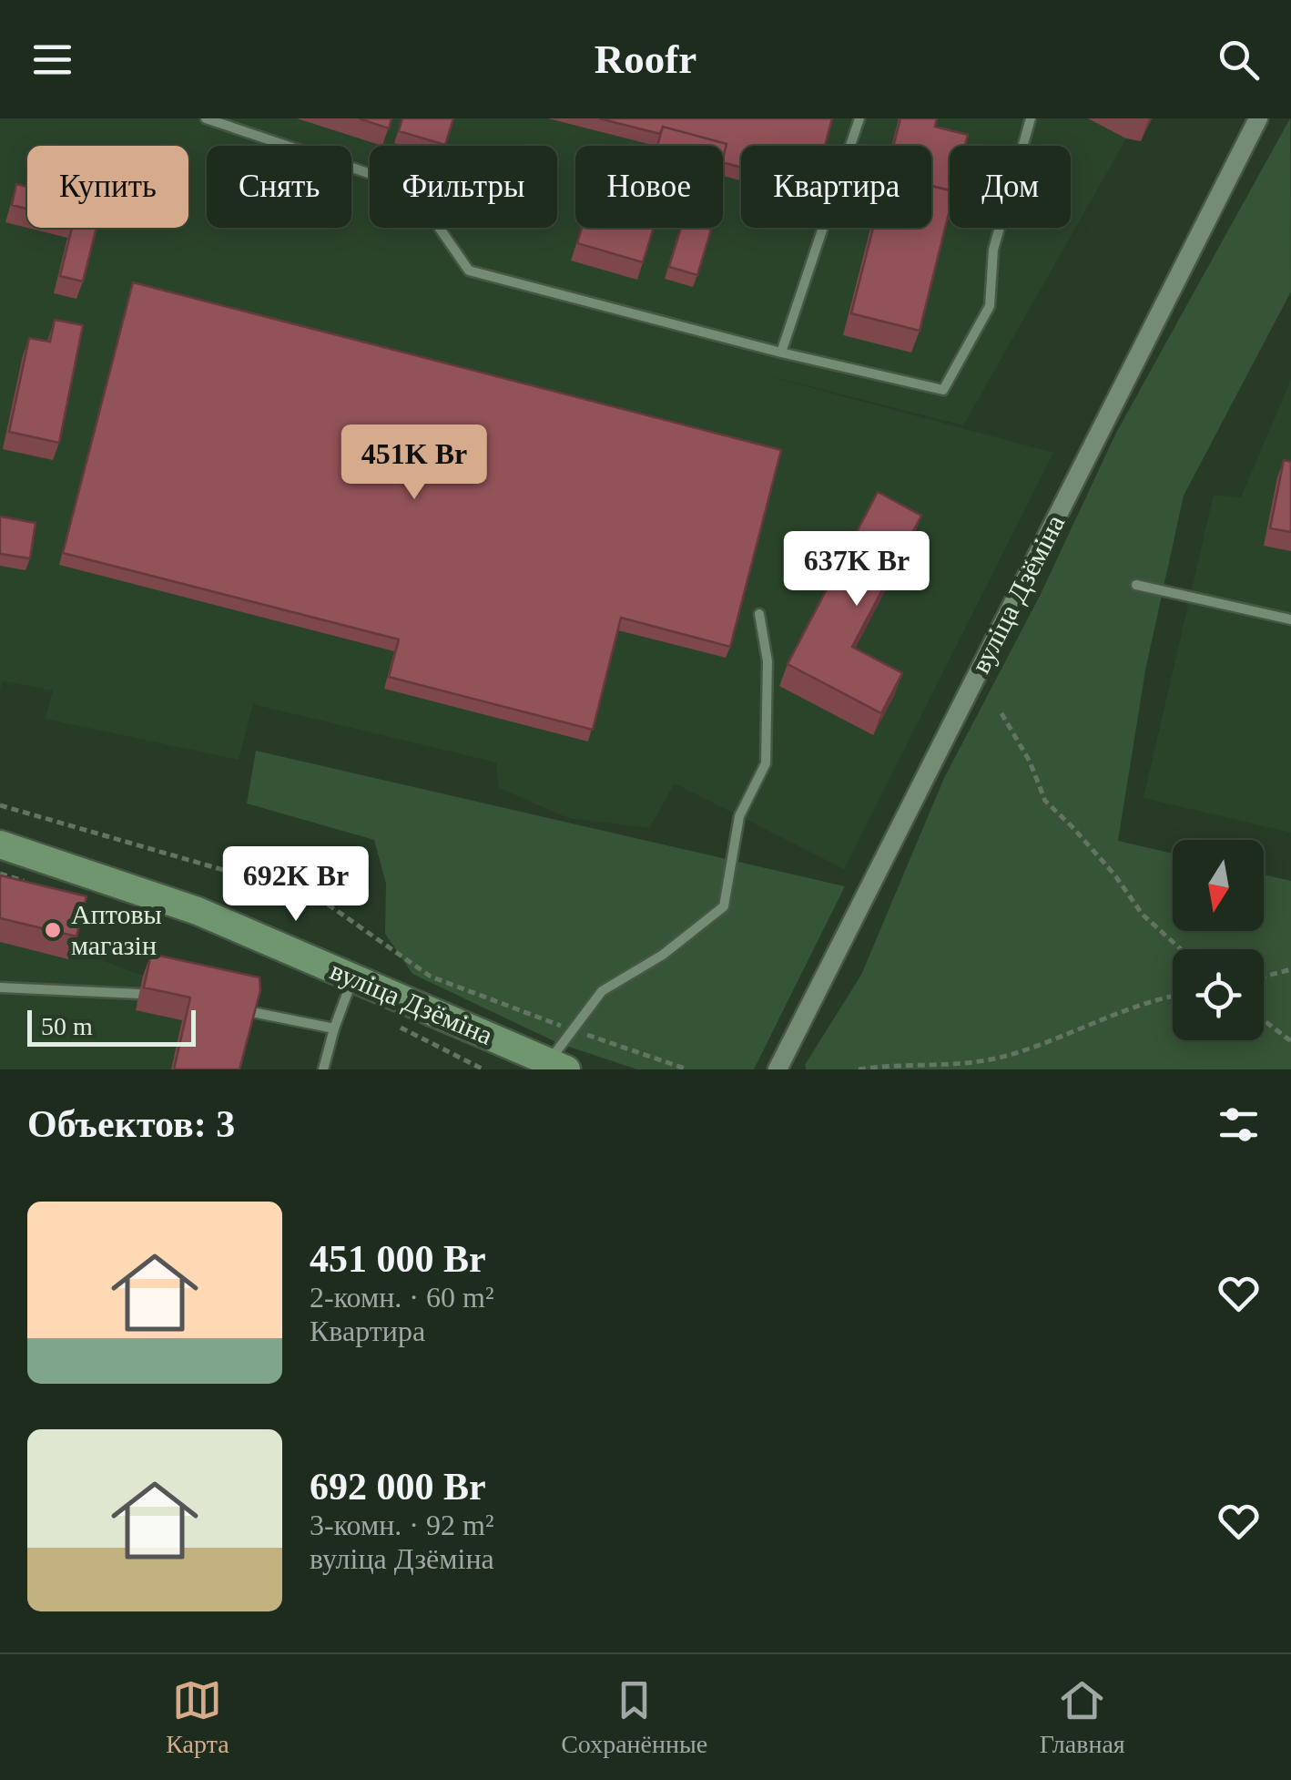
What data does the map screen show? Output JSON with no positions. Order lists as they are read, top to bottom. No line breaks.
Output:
{"streets":{"main road":["вуліца Дзёміна"]},"places":["Аптовы магазін"],"scale_bar":"50 m","north":"bottom","page":{"header":"Roofr","chip":["Купить","Снять","Фильтры","Новое","Квартира","Дом"],"price":["451K Br","637K Br","692K Br"],"scale":"50 m","heading":"Объектов: 3","list":[{"name":"451 000 Br","note":"2-комн. · 60 m² · Квартира"},{"name":"692 000 Br","note":"3-комн. · 92 m² · вуліца Дзёміна"}],"tabs":["Карта","Сохранённые","Главная"]}}
